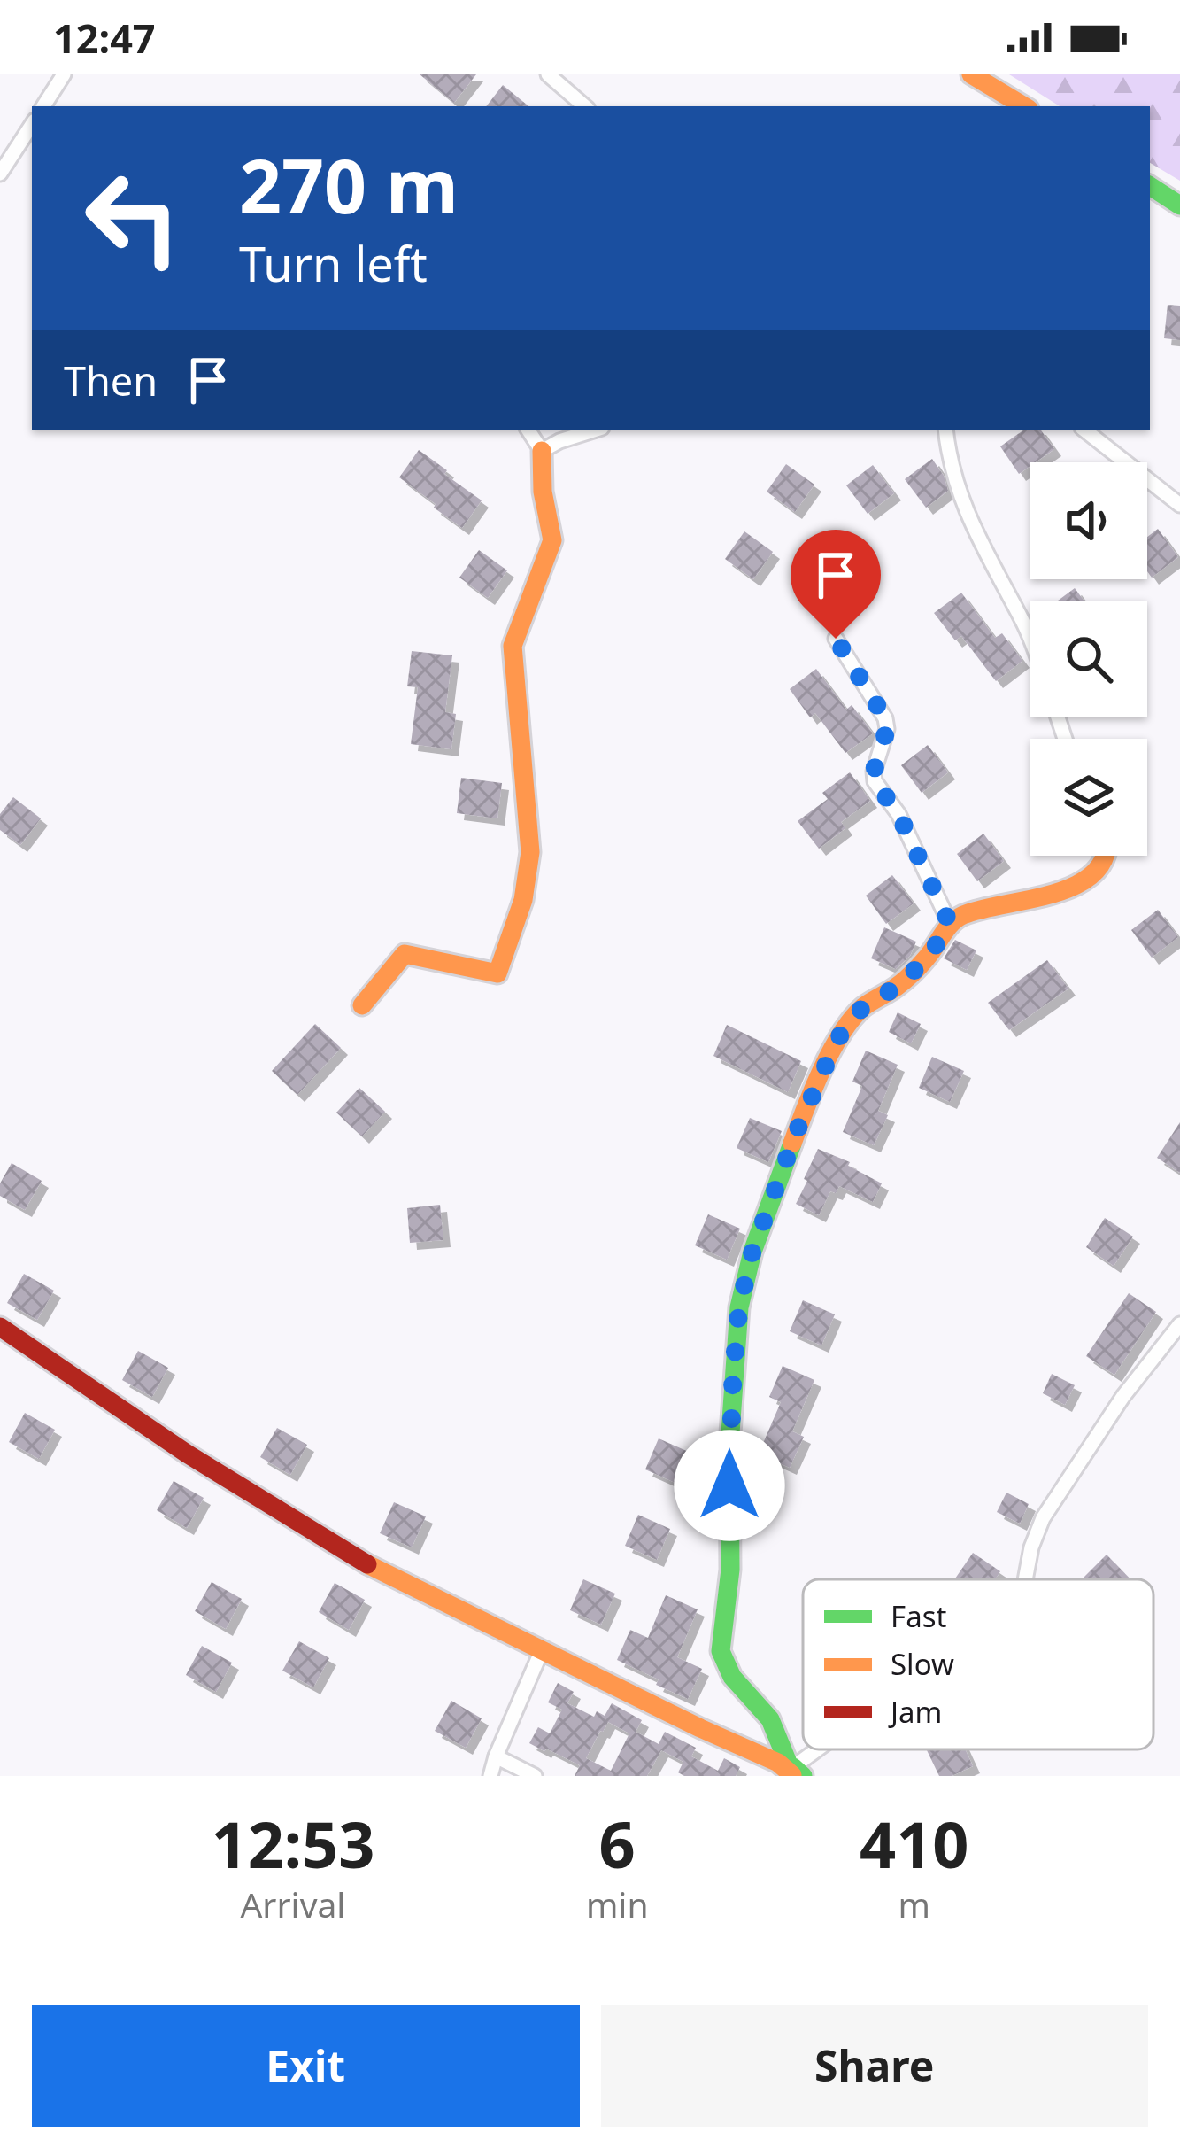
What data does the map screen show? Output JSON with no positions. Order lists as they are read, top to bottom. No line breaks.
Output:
{"legend":["Fast","Slow","Jam"],"page":{"status":"12:47","turn":["270 m","Turn left"],"then":"Then","eta":["12:53","Arrival","6","min","410","m"],"buttons":["Exit","Share"]}}
